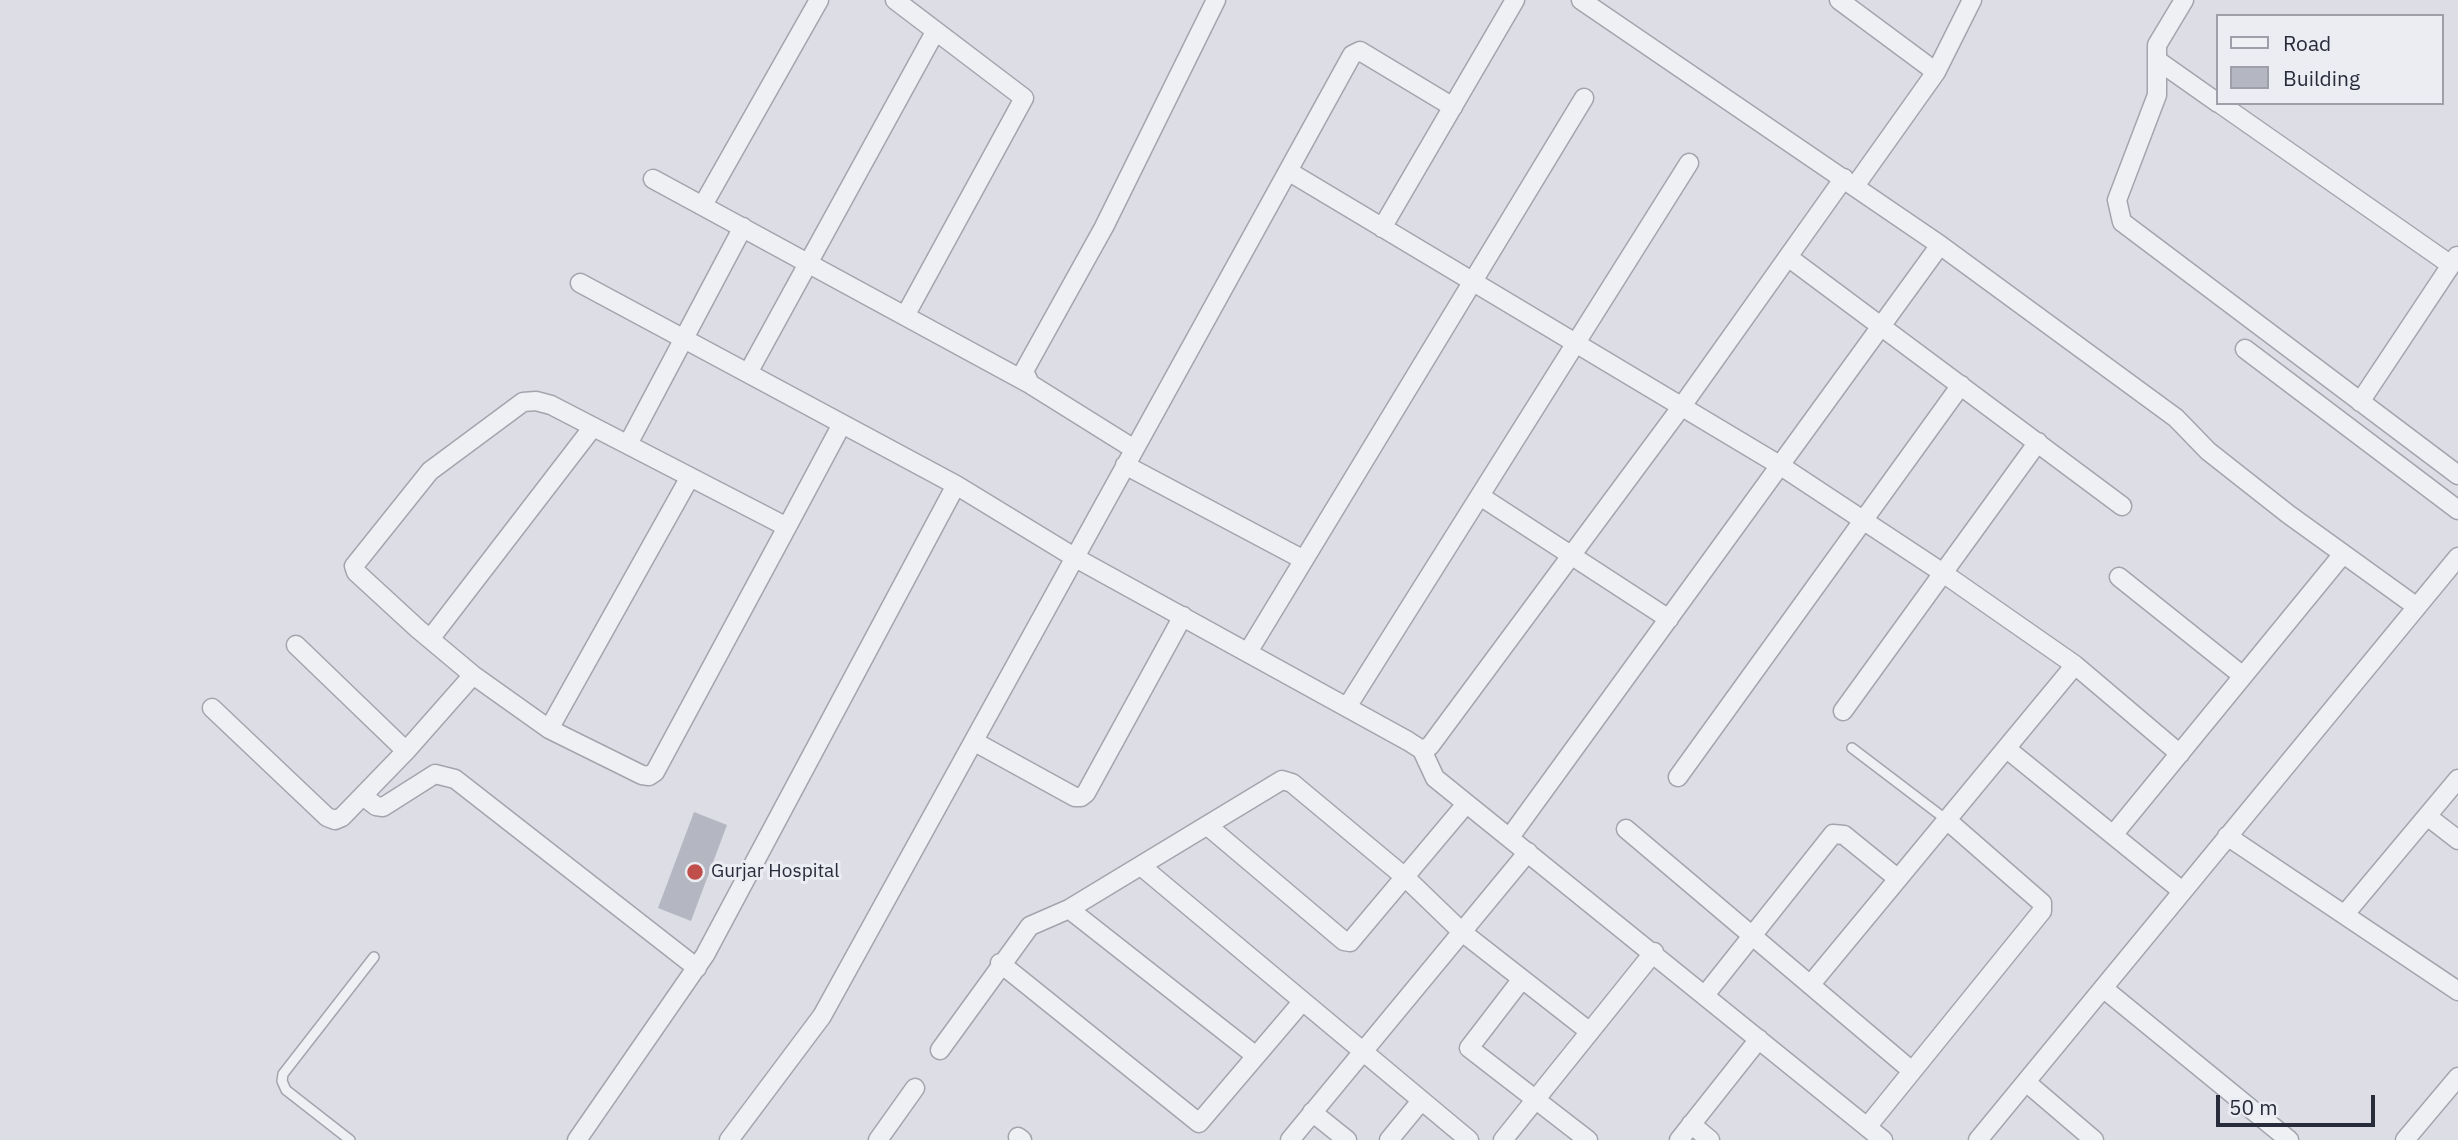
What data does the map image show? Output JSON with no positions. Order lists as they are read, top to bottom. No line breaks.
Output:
{"places":["Gurjar Hospital"],"legend":["Road","Building"],"scale_bar":"50 m"}
